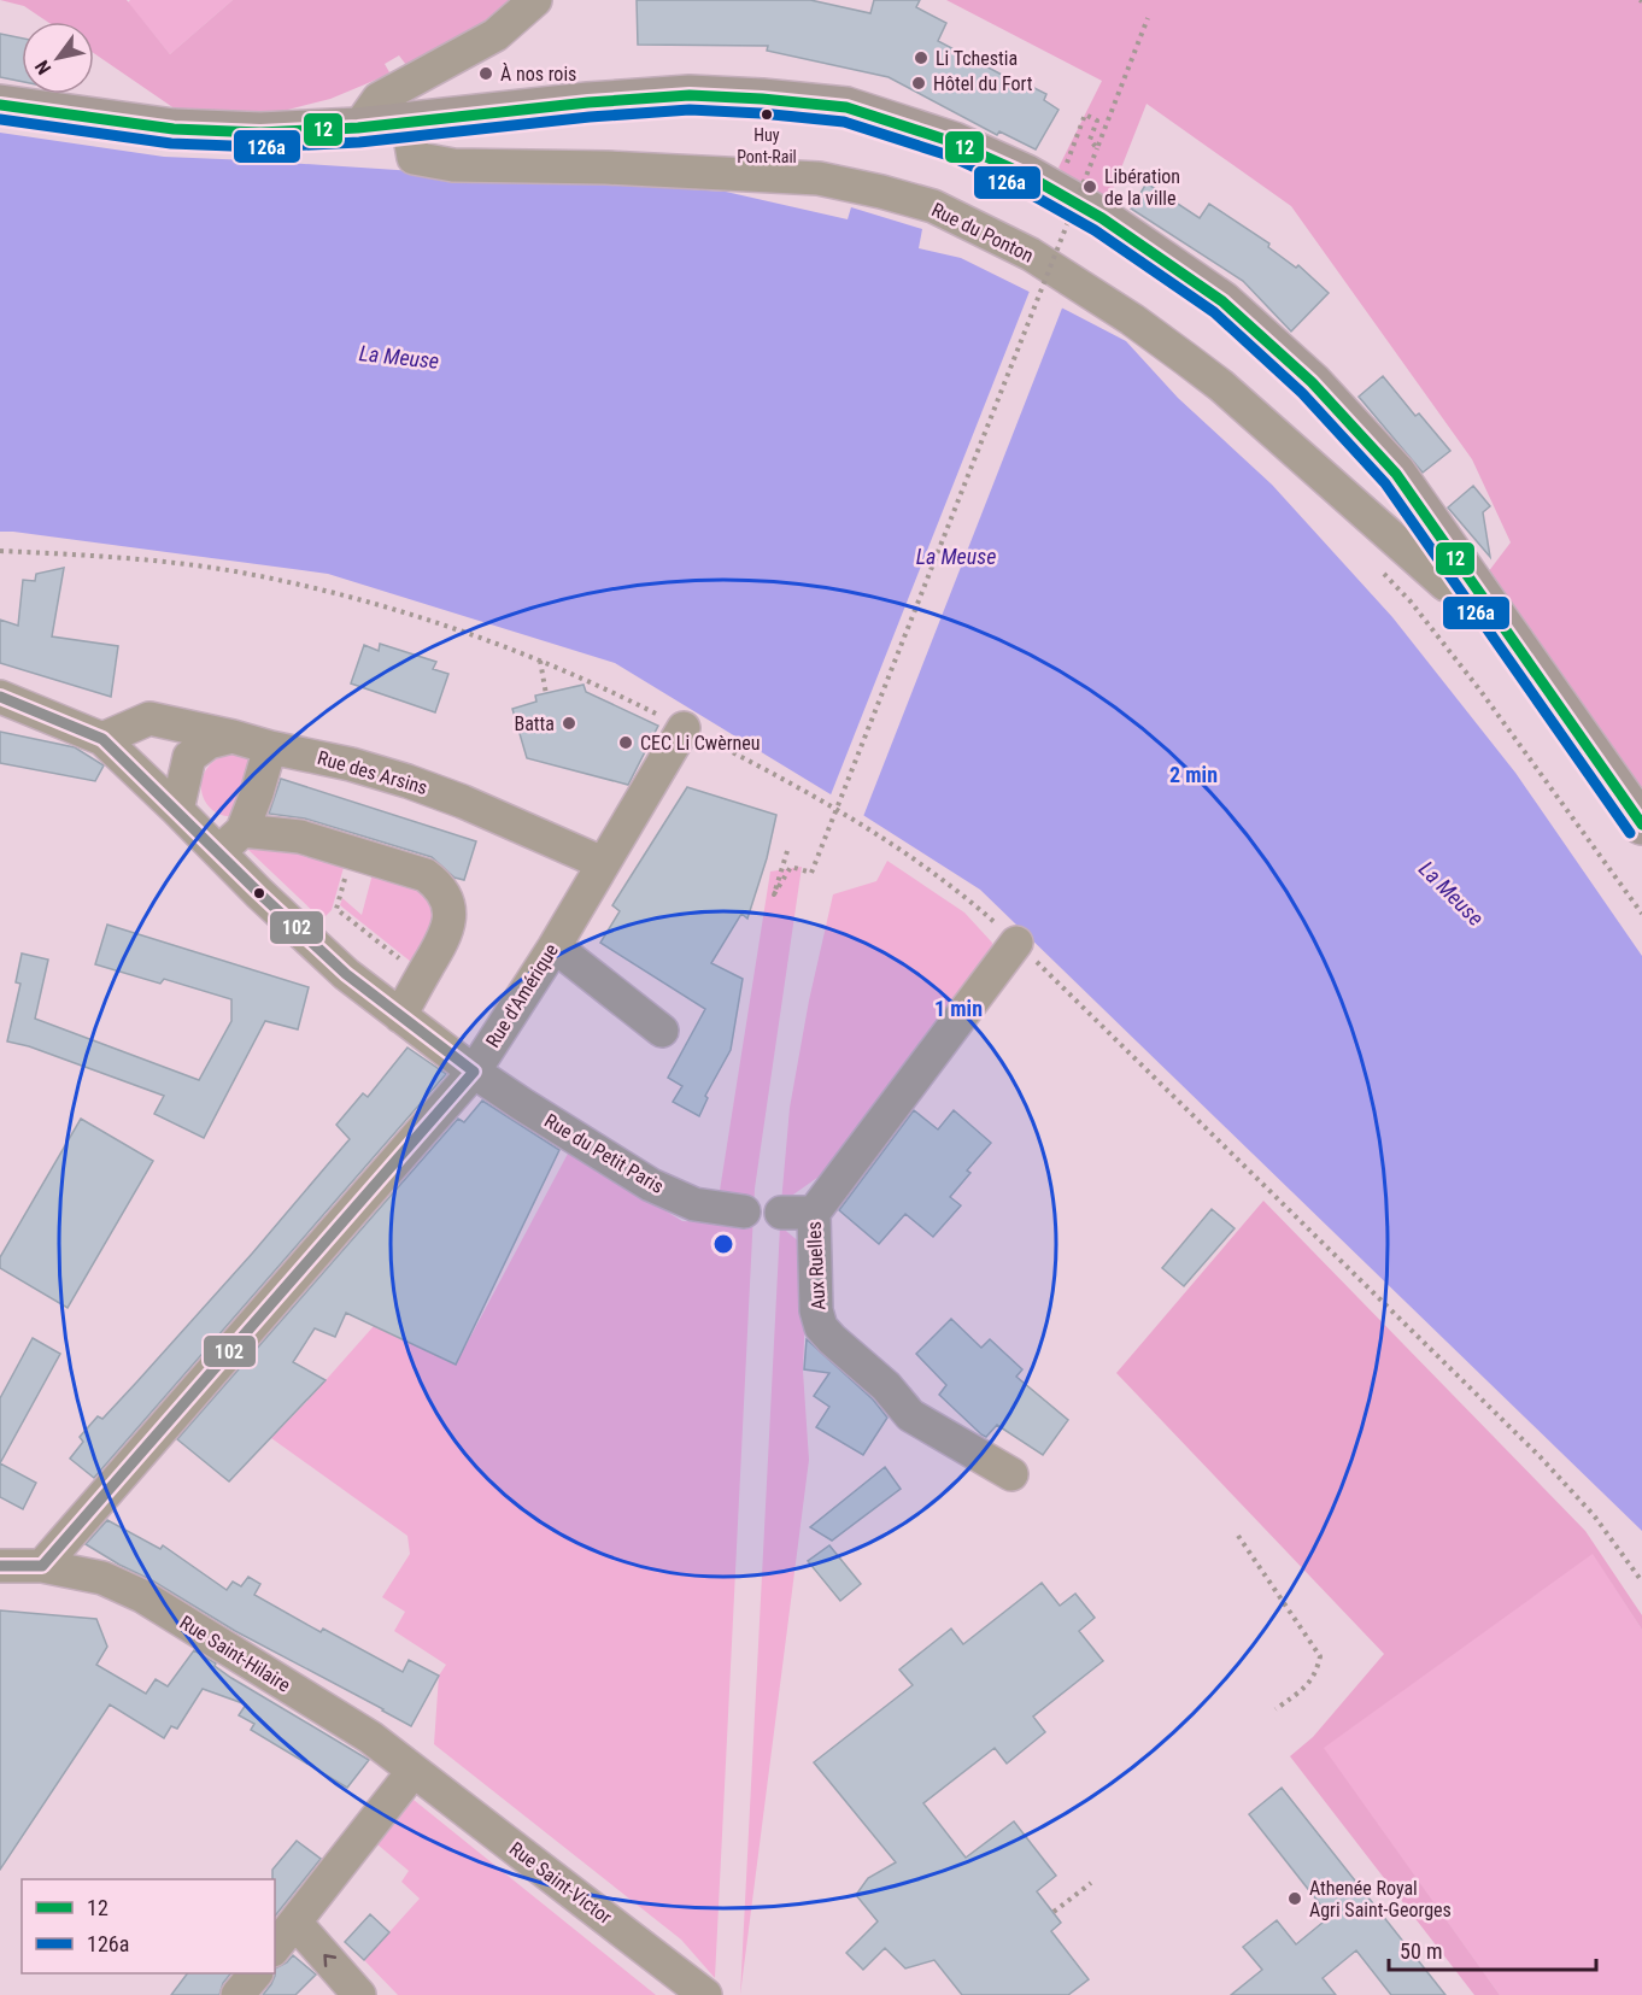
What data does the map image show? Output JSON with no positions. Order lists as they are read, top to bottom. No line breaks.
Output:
{"streets":{"street":["Rue du Ponton","Rue des Arsins","Rue d'Amérique","Rue du Petit Paris","Aux Ruelles","Rue Saint-Hilaire","Rue Saint-Victor"]},"crossings":[["Rue des Arsins","Rue d'Amérique"],["Rue des Arsins","Rue du Petit Paris"],["Rue d'Amérique","Rue du Petit Paris"],["Rue d'Amérique","Rue Saint-Hilaire"],["Rue Saint-Hilaire","Rue Saint-Victor"]],"water":["La Meuse"],"places":["Li Tchestia","À nos rois","Hôtel du Fort","Huy Pont-Rail","Libération de la ville","Batta","CEC Li Cwèrneu","Athenée Royal Agri Saint-Georges"],"lines":["transit line 12","transit line 126a","transit line 102"],"legend":["12","126a"],"scale_bar":"50 m","north":"bottom left","rings":["2 min","1 min"]}
